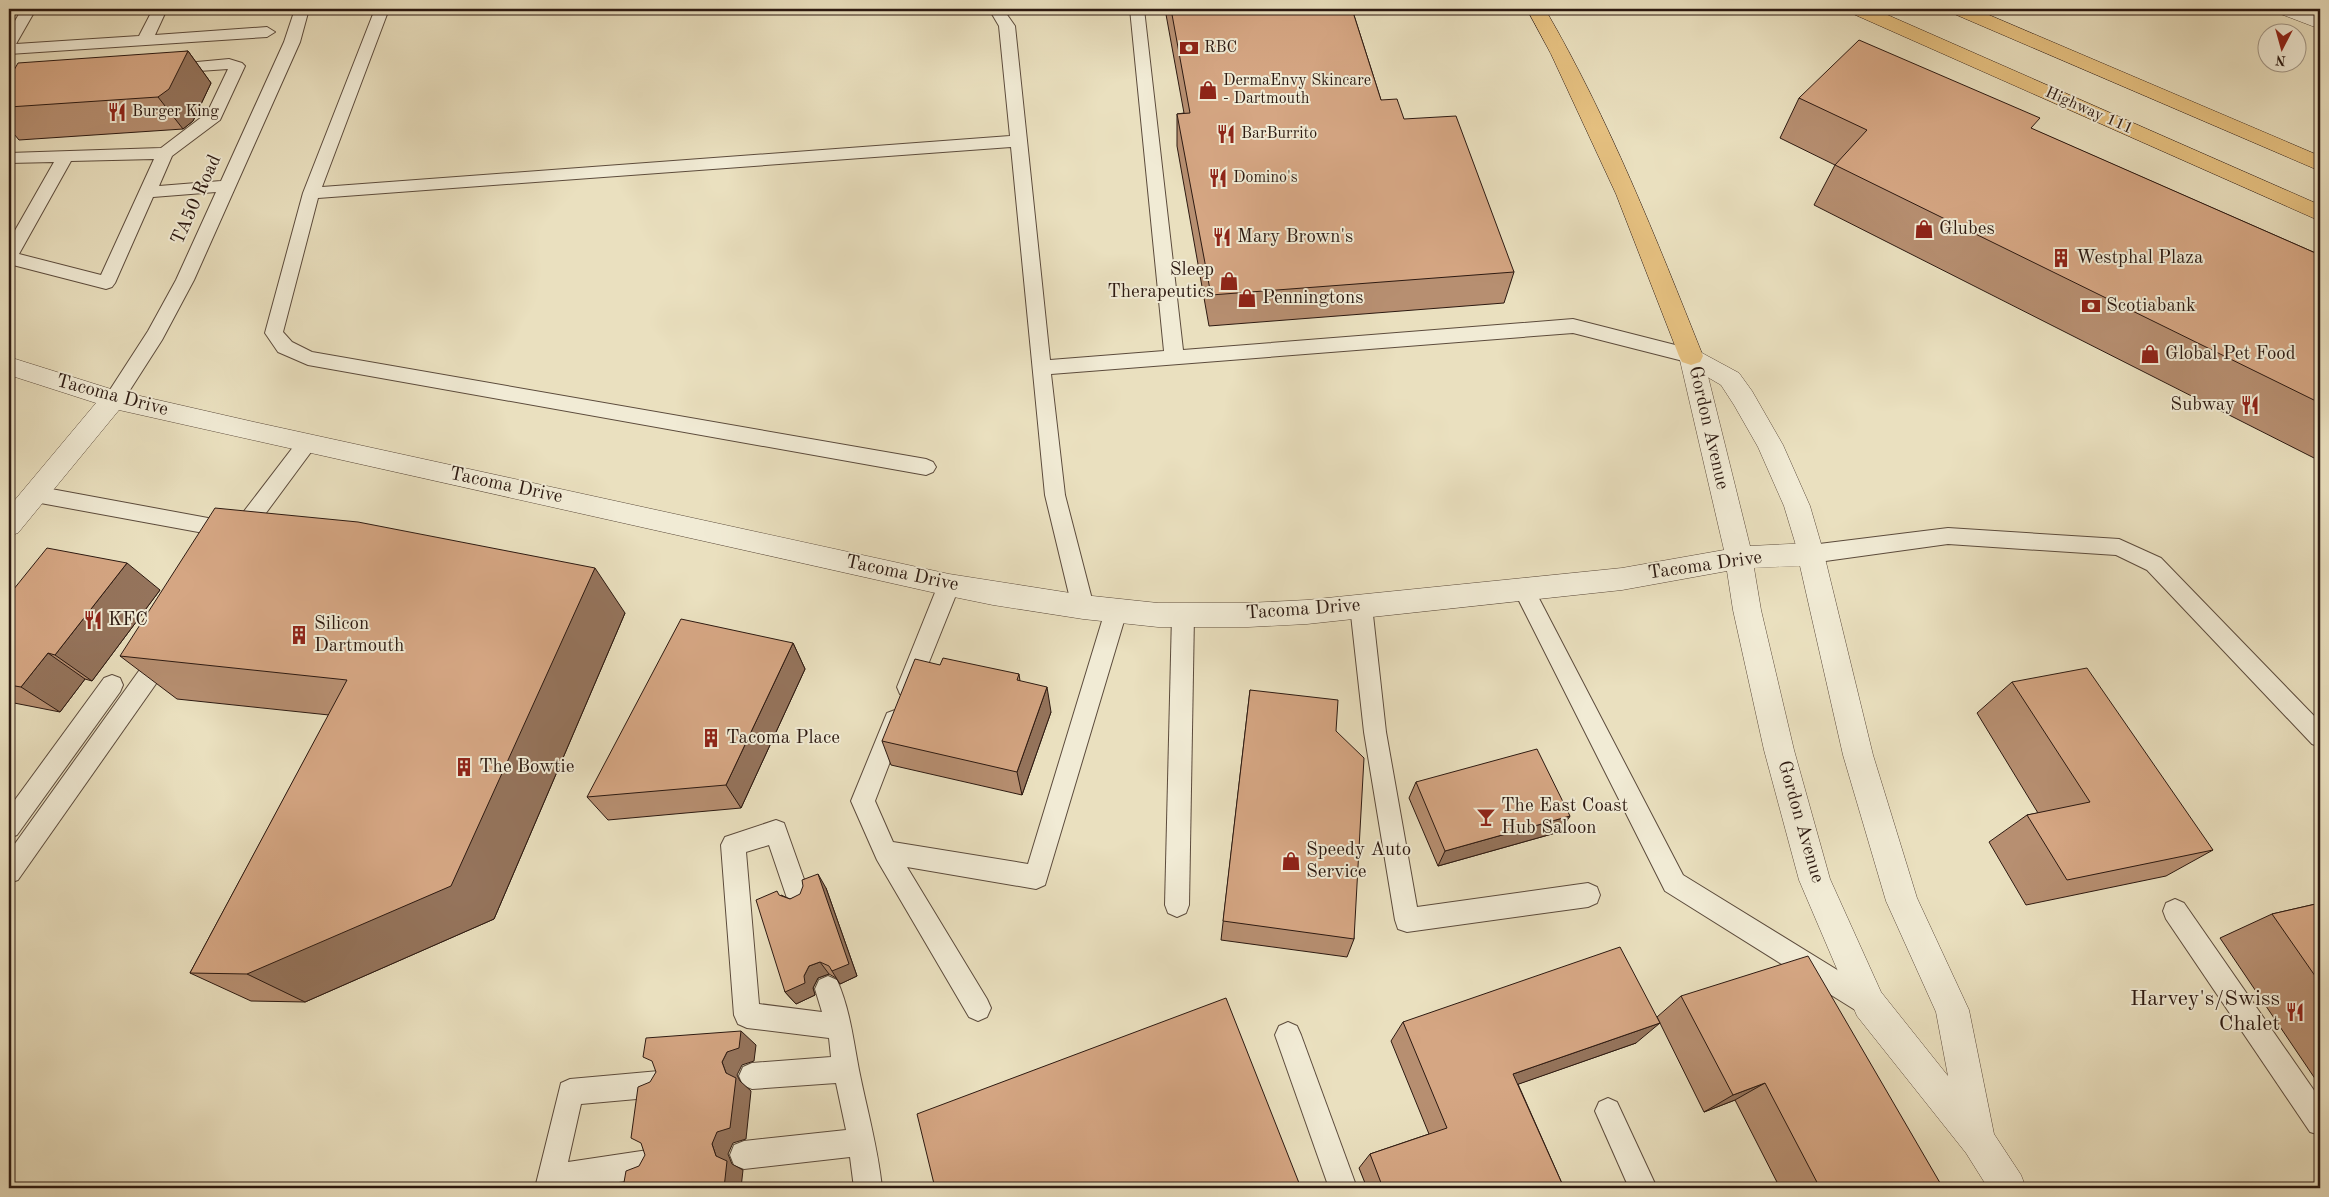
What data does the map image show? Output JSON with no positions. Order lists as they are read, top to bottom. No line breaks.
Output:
{"streets":{"highway":["Highway 111"],"street":["Tacoma Drive","Gordon Avenue"],"lane":["TA50 Road"]},"crossings":[["TA50 Road","Tacoma Drive"],["Tacoma Drive","Gordon Avenue"]],"places":{"bank":["RBC","Scotiabank"],"shop":["DermaEnvy Skincare - Dartmouth","Glubes","Sleep Therapeutics","Penningtons","Global Pet Food","Speedy Auto Service"],"restaurant":["Burger King","BarBurrito","Domino's","Mary Brown's","Subway","KFC","Harvey's/Swiss Chalet"],"building":["Westphal Plaza","Silicon Dartmouth","Tacoma Place","The Bowtie"],"bar":["The East Coast Hub Saloon"]},"north":"bottom"}
